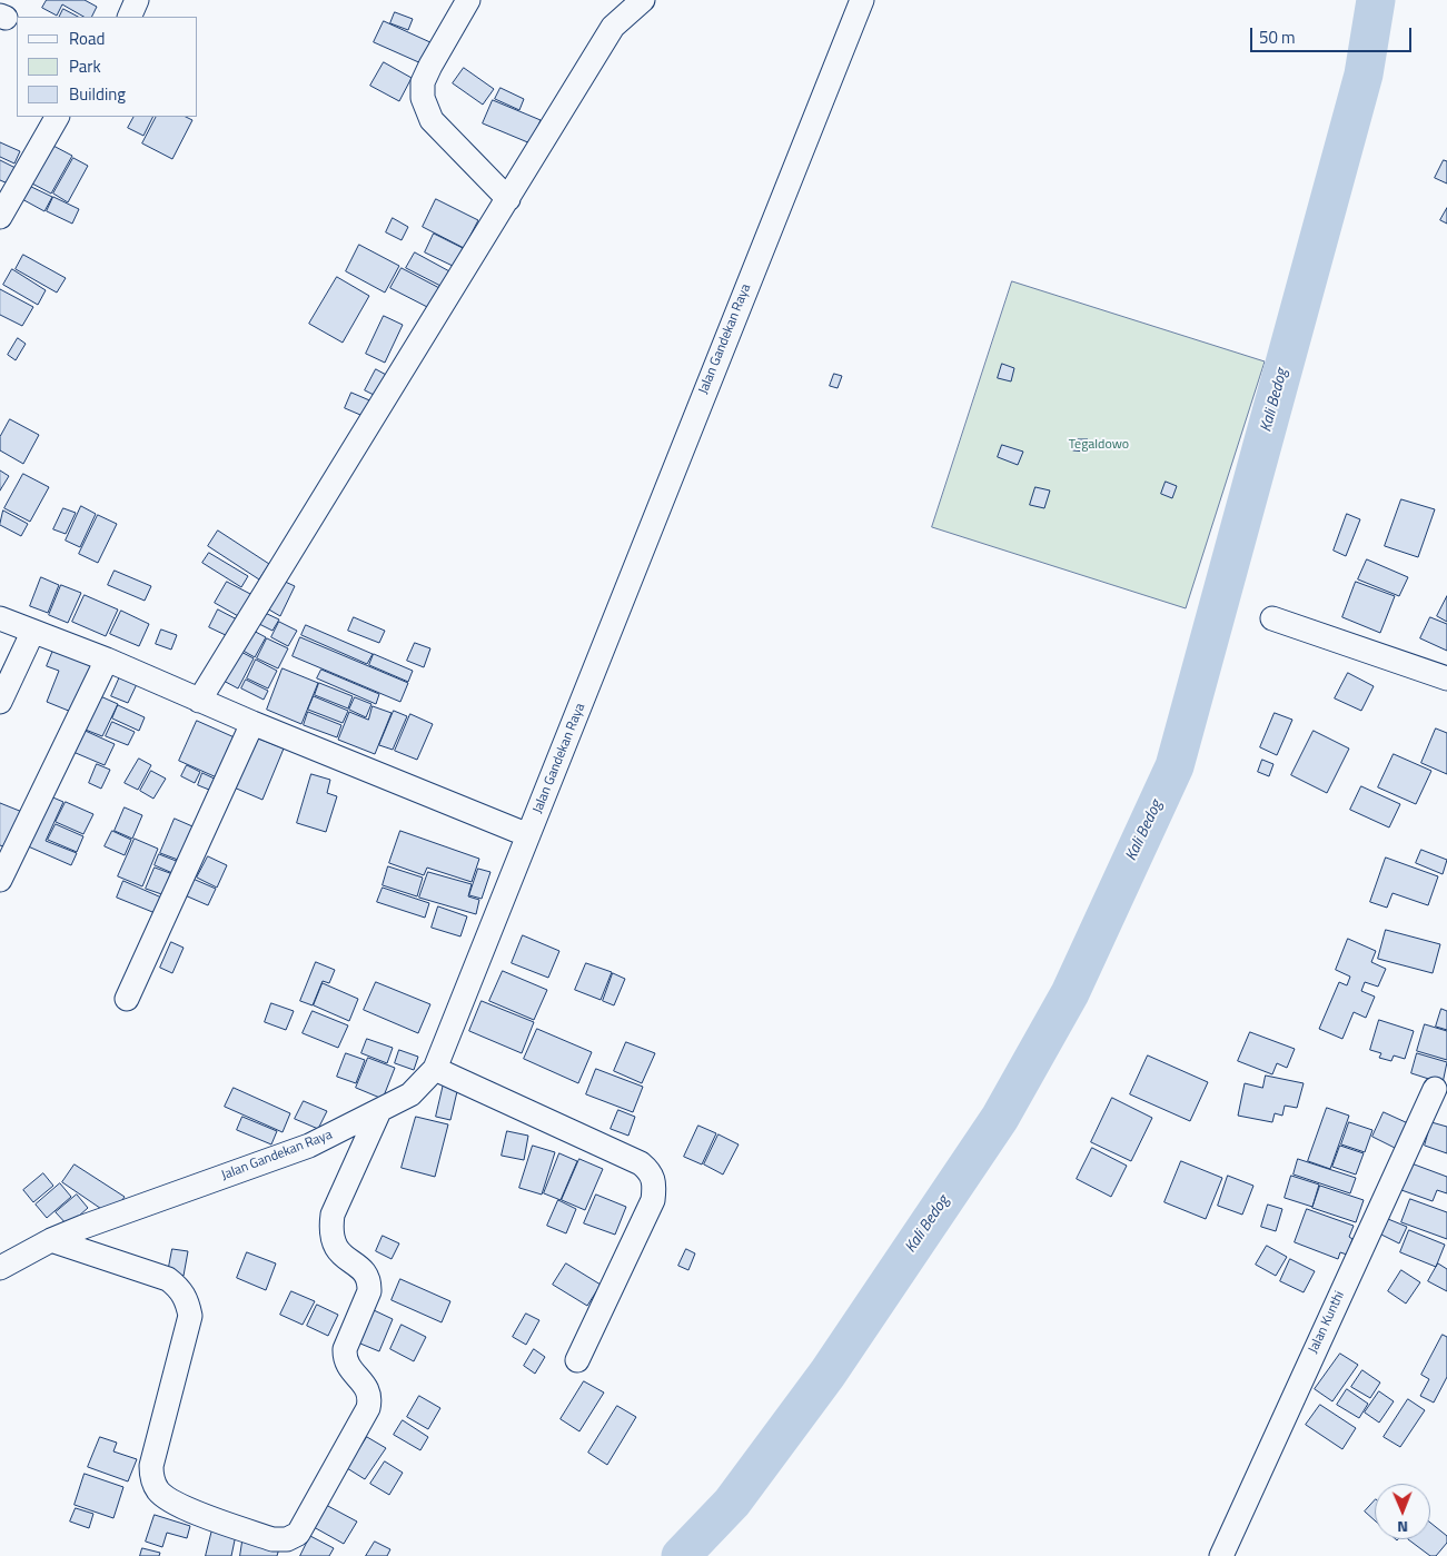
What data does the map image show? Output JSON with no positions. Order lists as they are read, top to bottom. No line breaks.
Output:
{"streets":{"street":["Jalan Gandekan Raya","Jalan Kunthi"]},"water":["Kali Bedog"],"parks":["Tegaldowo"],"legend":["Road","Park","Building"],"scale_bar":"50 m","north":"bottom"}
